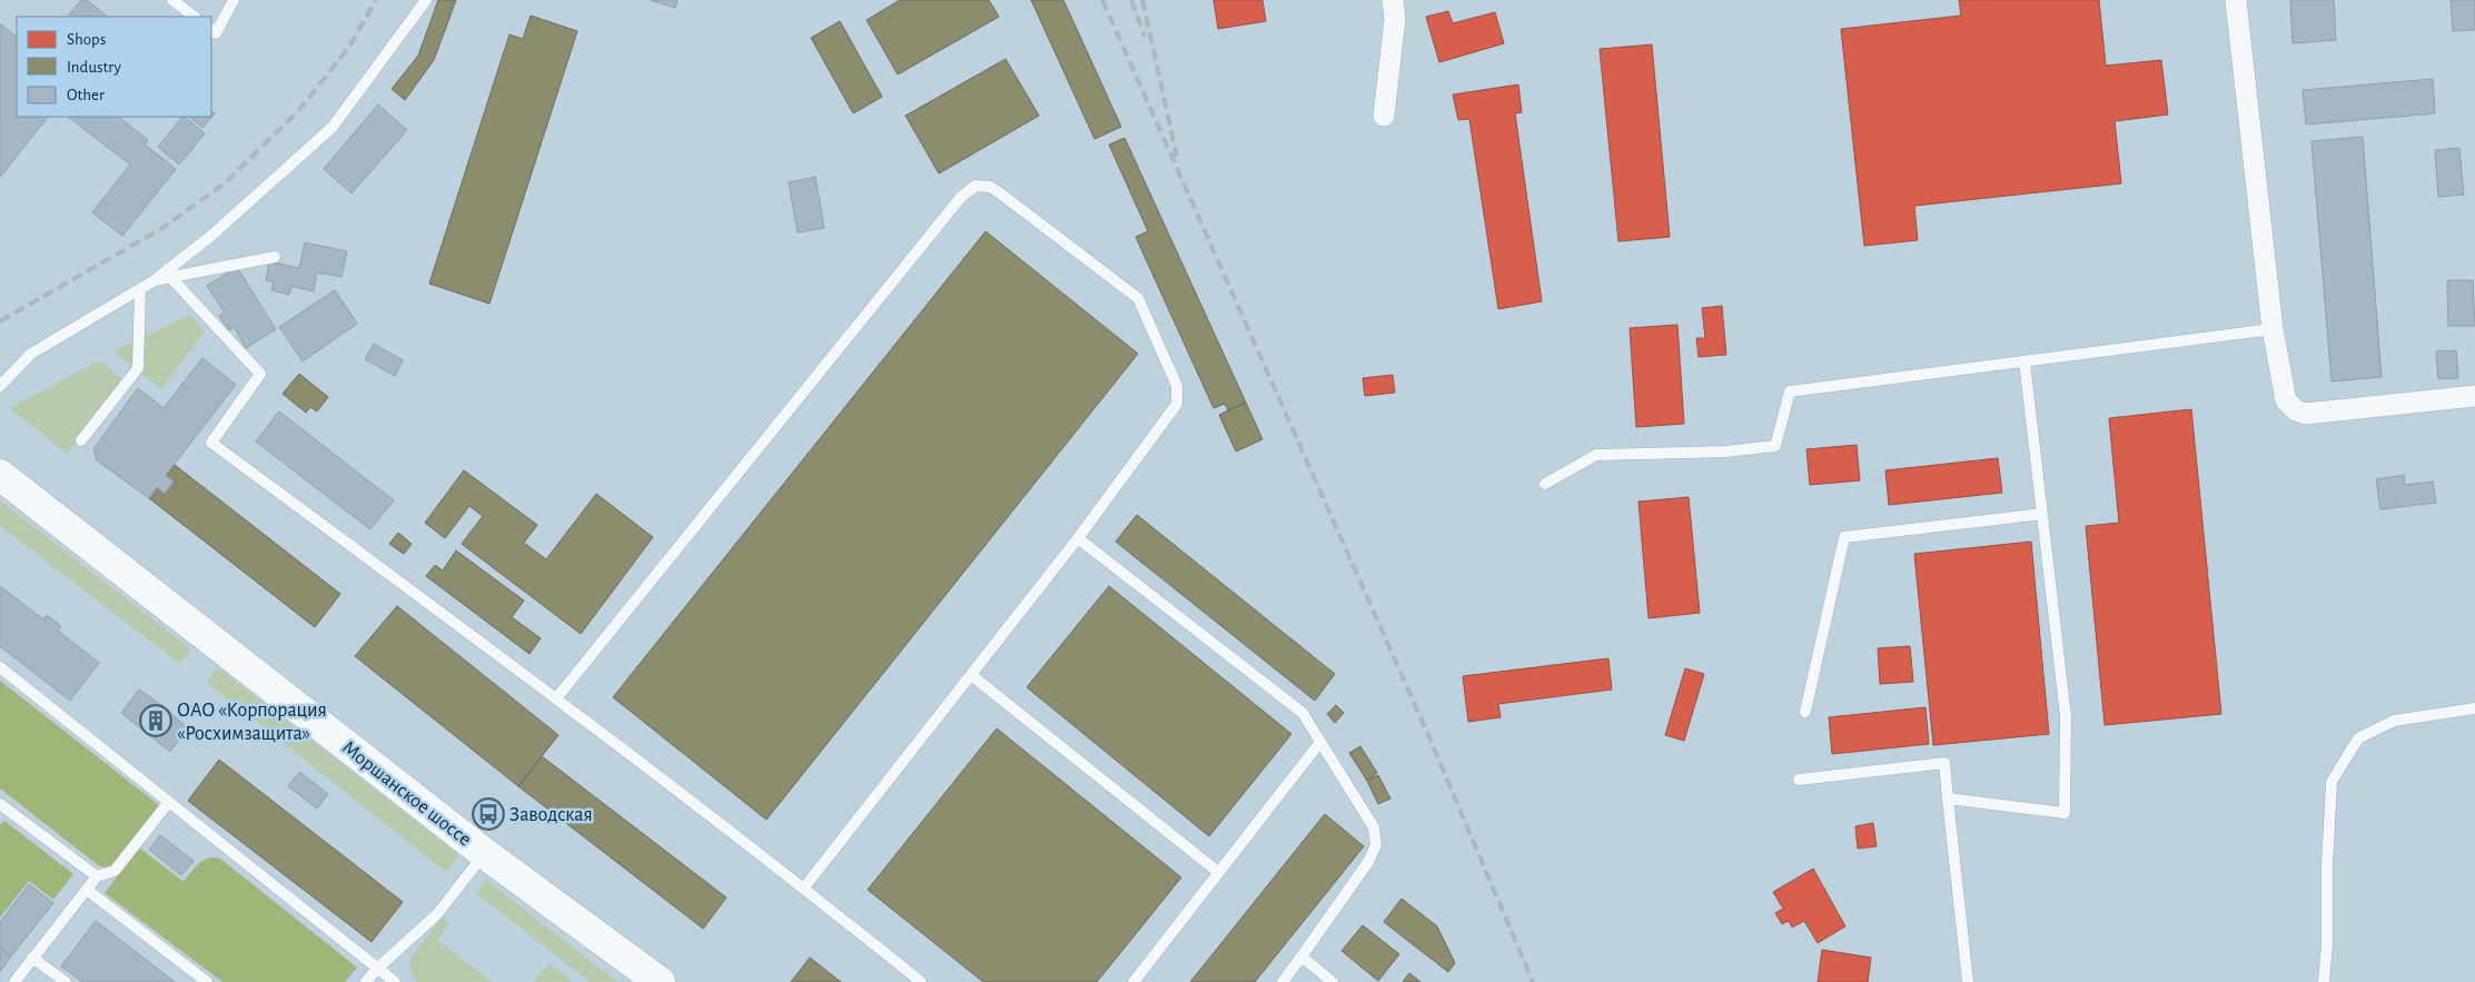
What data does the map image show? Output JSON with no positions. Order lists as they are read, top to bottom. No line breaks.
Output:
{"streets":{"main road":["Моршанское шоссе"]},"places":{"building":["ОАО «Корпорация «Росхимзащита»"],"bus stop":["Заводская"]},"legend":["Shops","Industry","Other"]}
